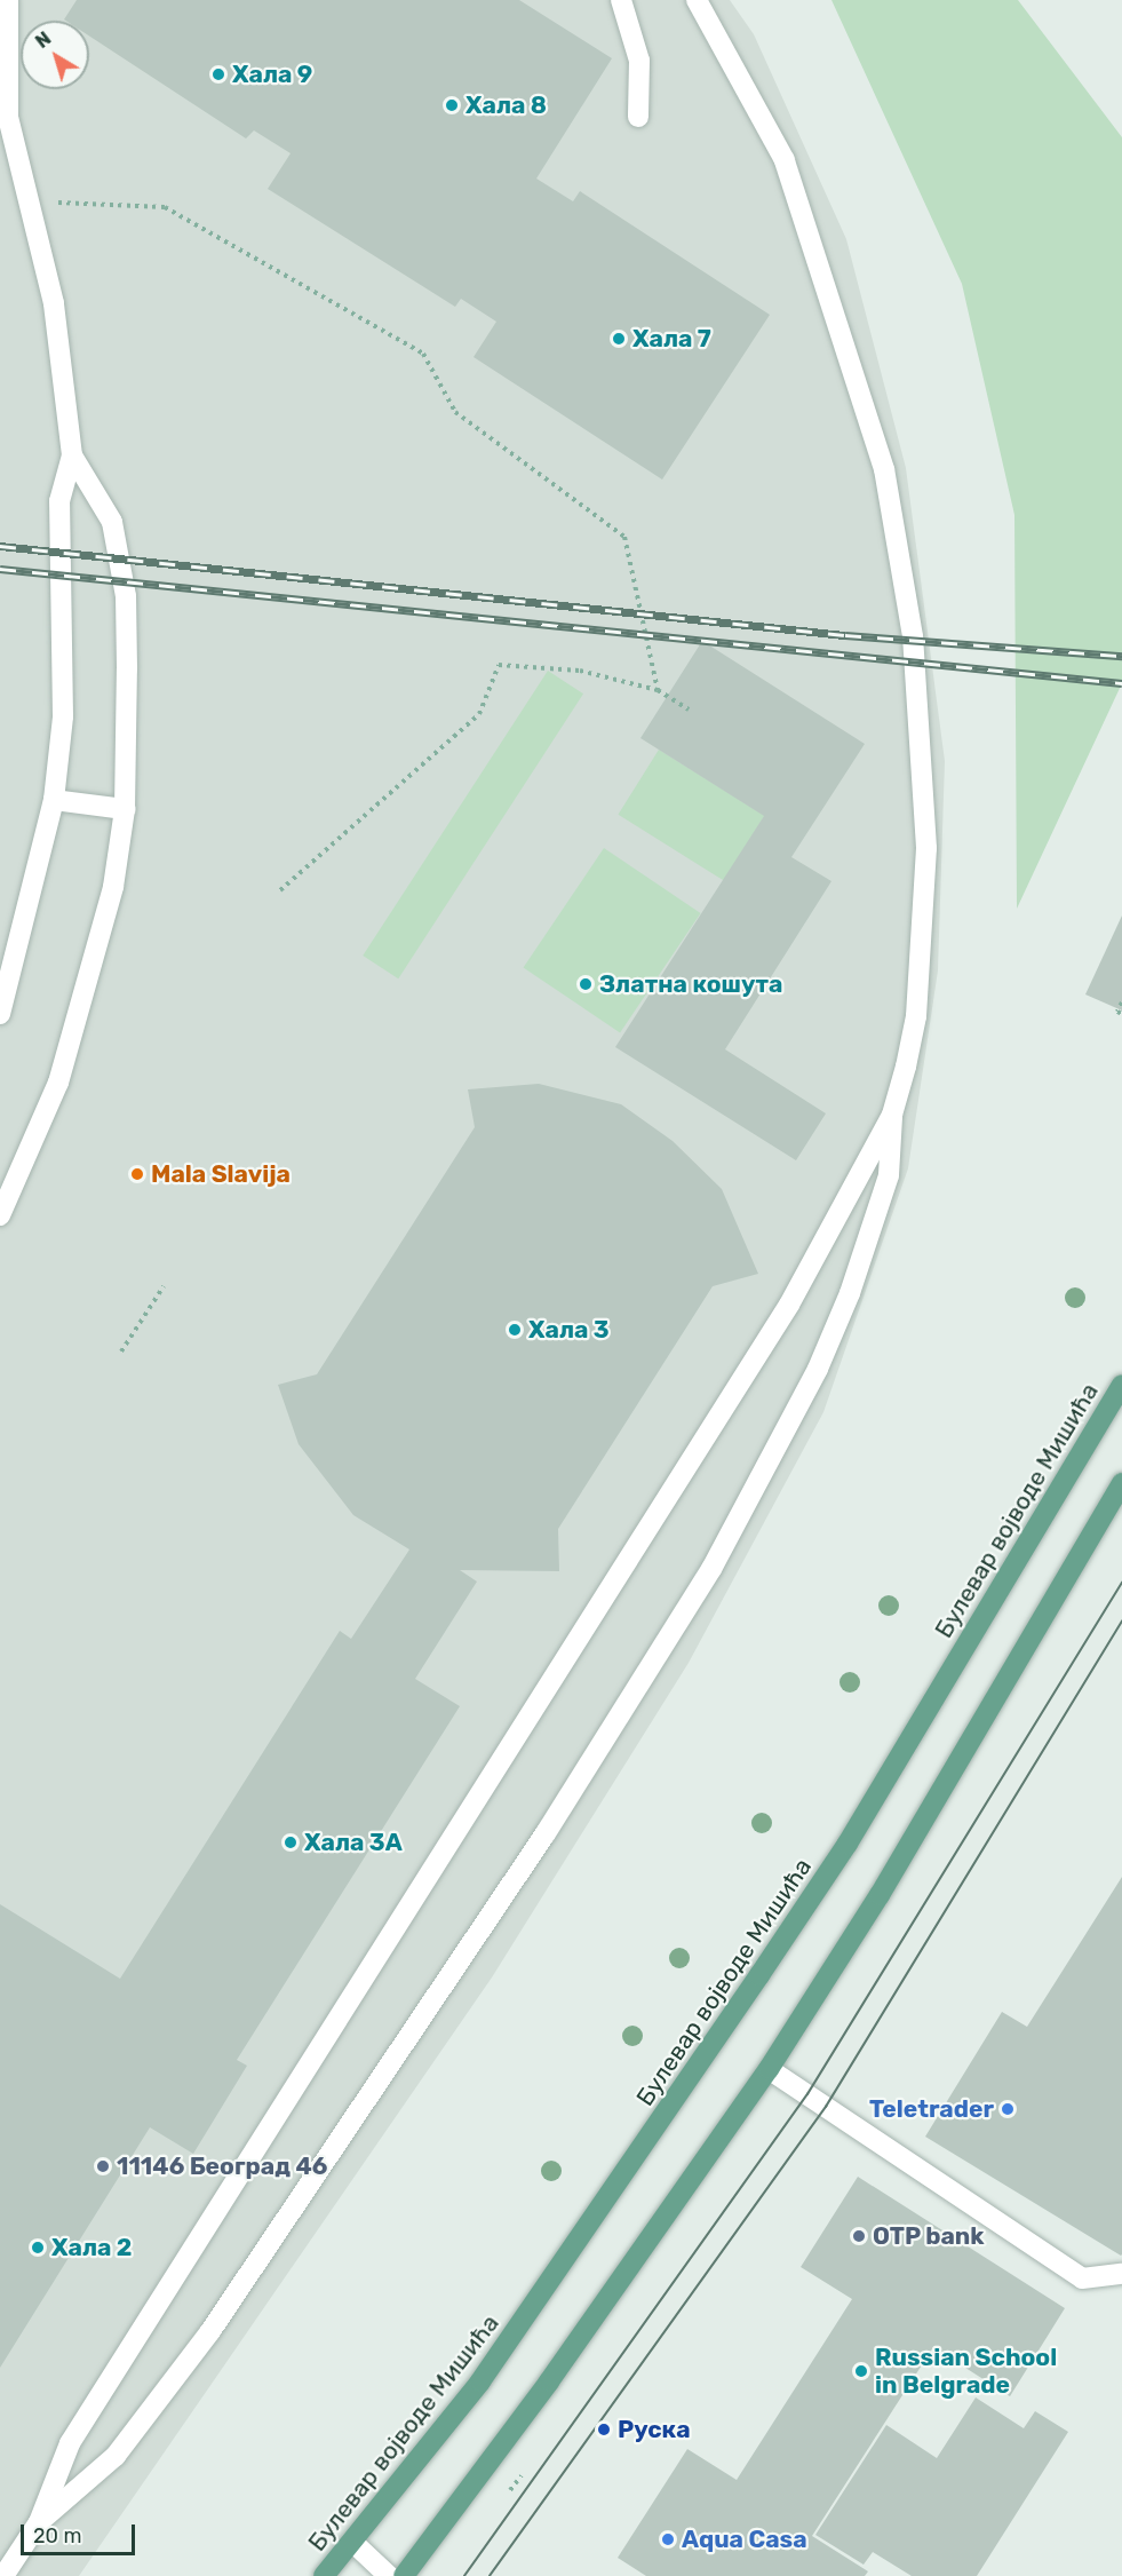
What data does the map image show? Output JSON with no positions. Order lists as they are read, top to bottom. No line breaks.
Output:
{"streets":{"main road":["Булевар војводе Мишића"]},"places":["Хала 9","Хала 8","Хала 7","Златна кошута","Mala Slavija","Хала 3","Хала 3А","Teletrader","11146 Београд 46","OTP bank","Хала 2","Russian School in Belgrade","Руска","Aqua Casa"],"scale_bar":"20 m","north":"top left"}
